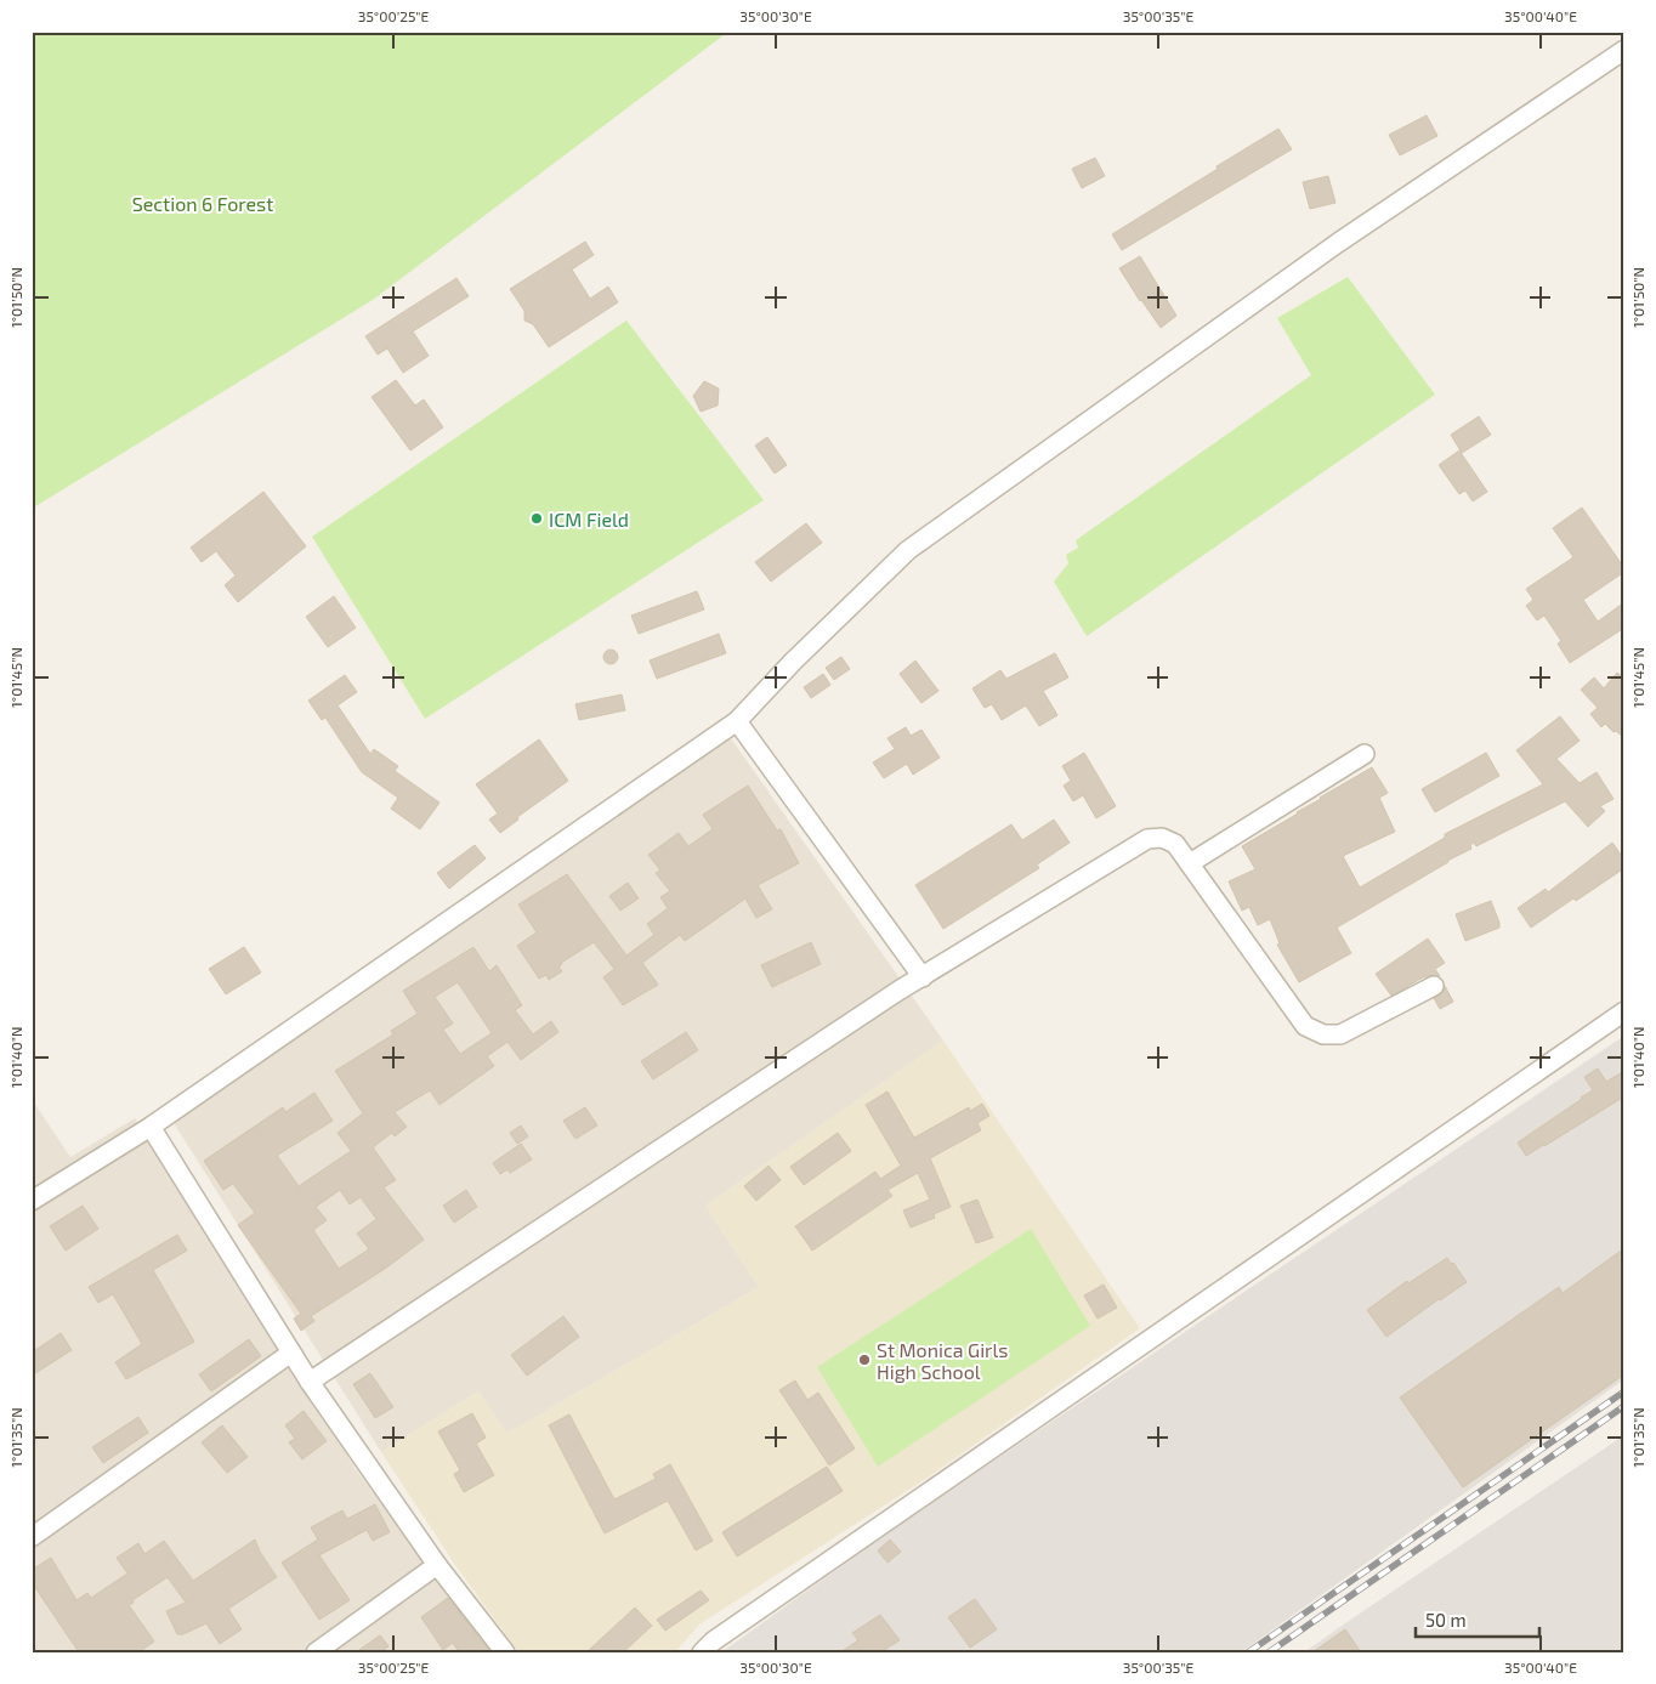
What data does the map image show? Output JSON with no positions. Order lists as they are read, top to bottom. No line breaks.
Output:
{"parks":["Section 6 Forest"],"places":["ICM Field","St Monica Girls High School"],"scale_bar":"50 m","coordinates":["35°00'25\"E","35°00'30\"E","35°00'35\"E","35°00'40\"E","1°01'50\"N","1°01'45\"N","1°01'40\"N","1°01'35\"N"]}
